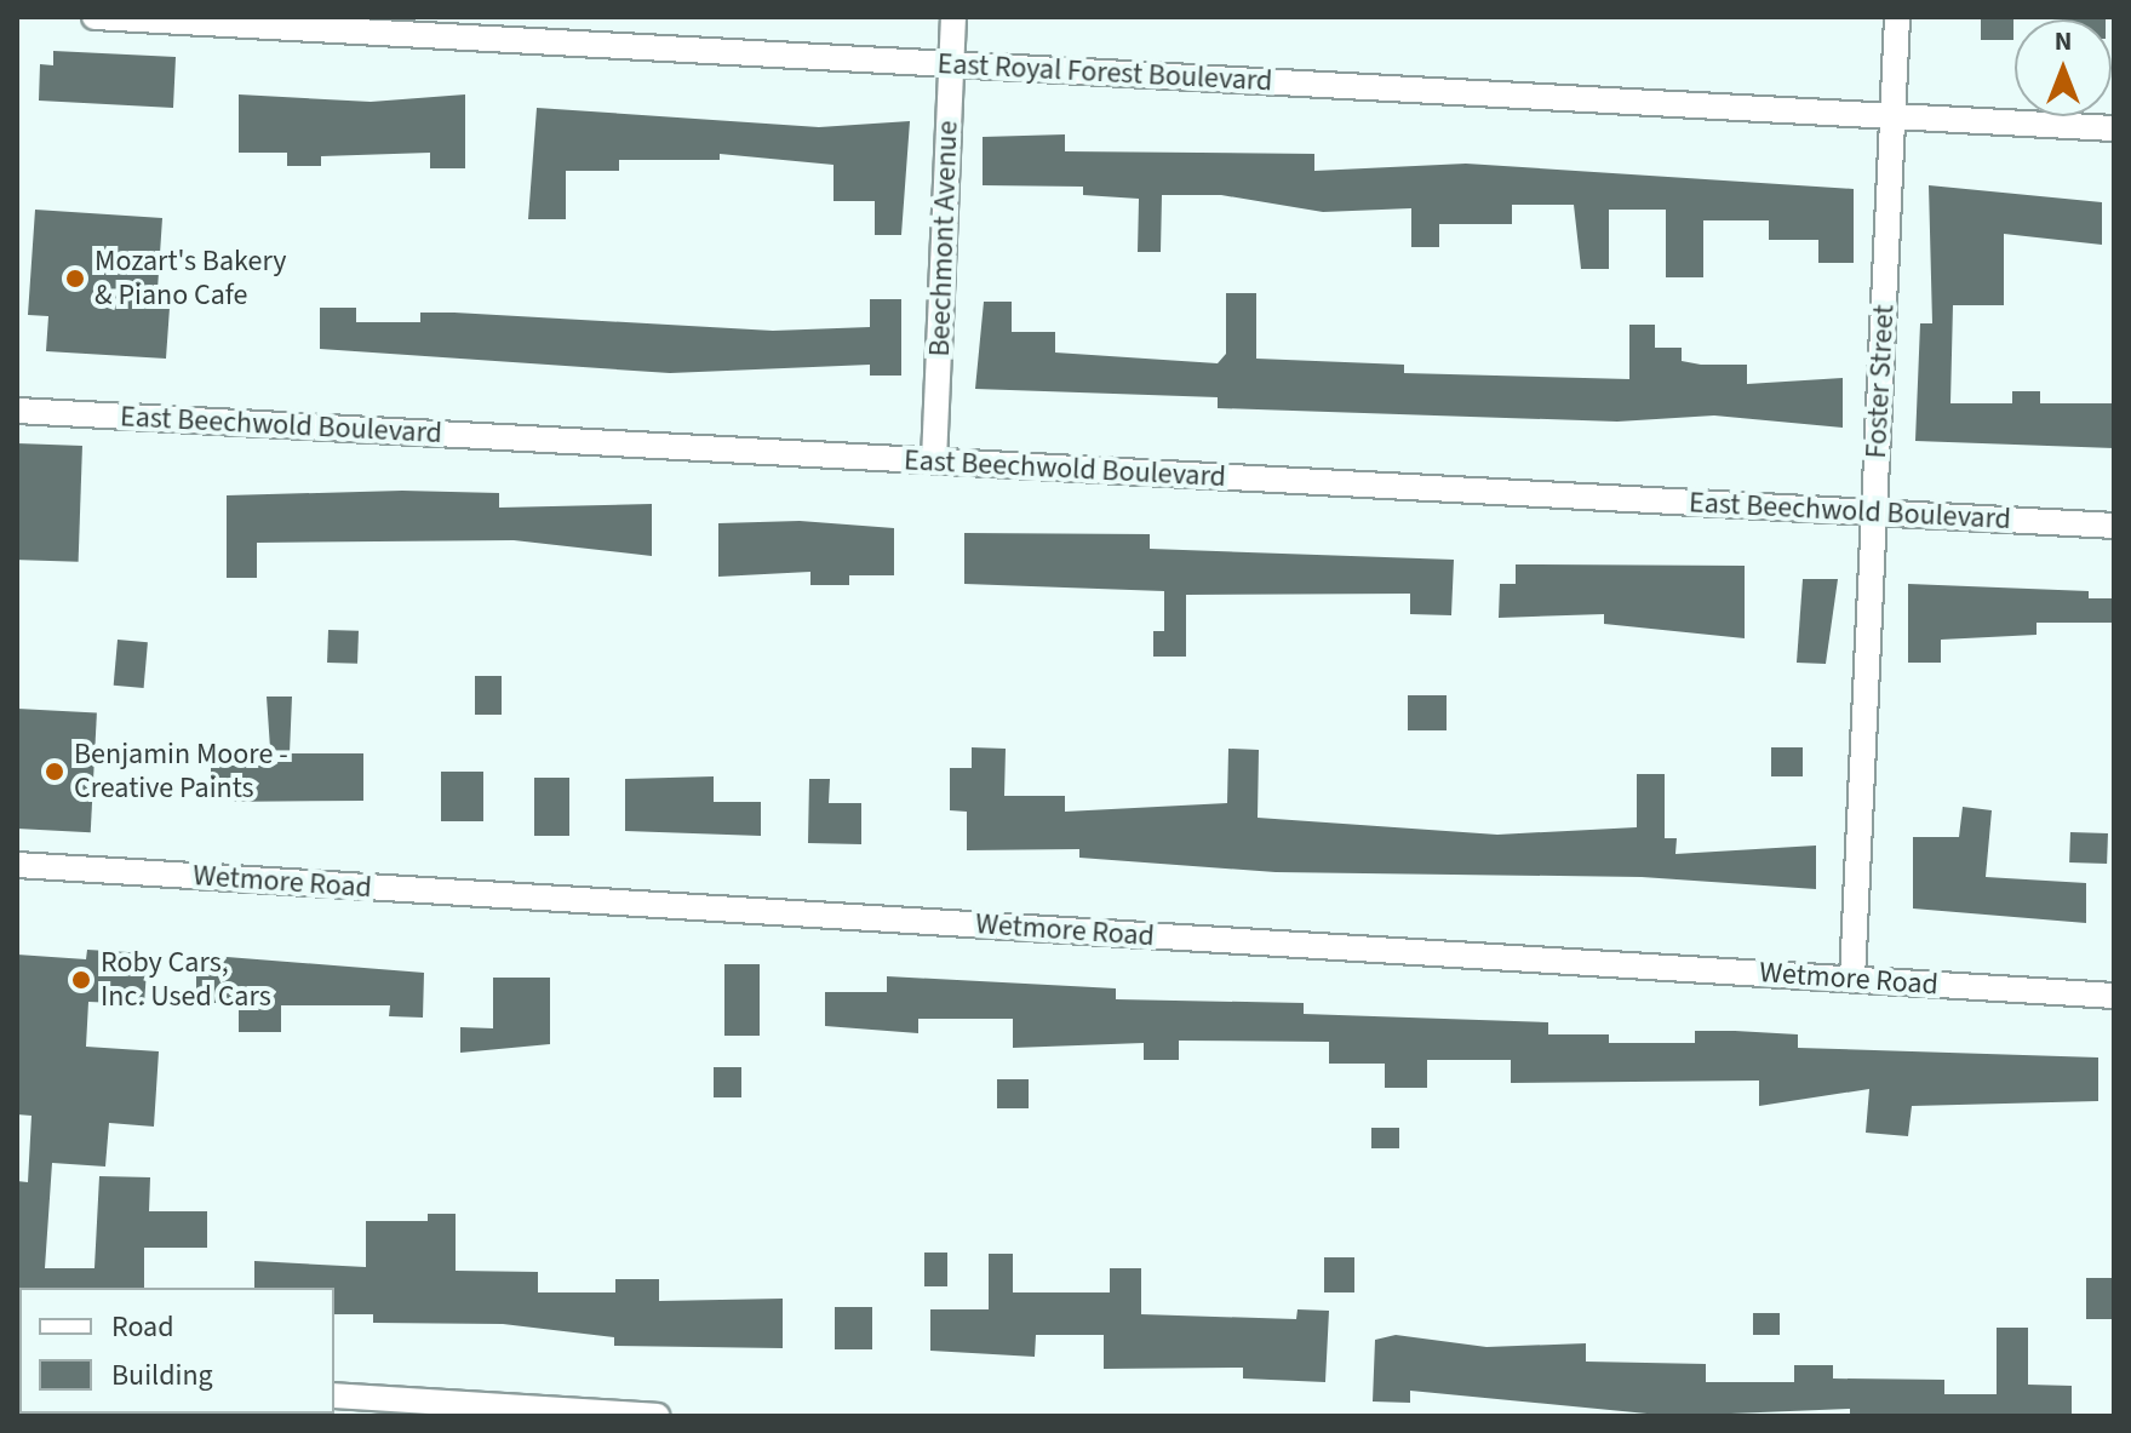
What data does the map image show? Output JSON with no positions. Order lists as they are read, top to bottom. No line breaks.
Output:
{"streets":{"street":["East Royal Forest Boulevard","Beechmont Avenue","Foster Street","East Beechwold Boulevard","Wetmore Road"]},"crossings":[["East Royal Forest Boulevard","Beechmont Avenue"],["East Royal Forest Boulevard","Foster Street"],["Beechmont Avenue","East Beechwold Boulevard"],["Foster Street","East Beechwold Boulevard"],["Foster Street","Wetmore Road"]],"places":["Mozart's Bakery & Piano Cafe","Benjamin Moore - Creative Paints","Roby Cars, Inc. Used Cars"],"legend":["Road","Building"],"north":"top"}
